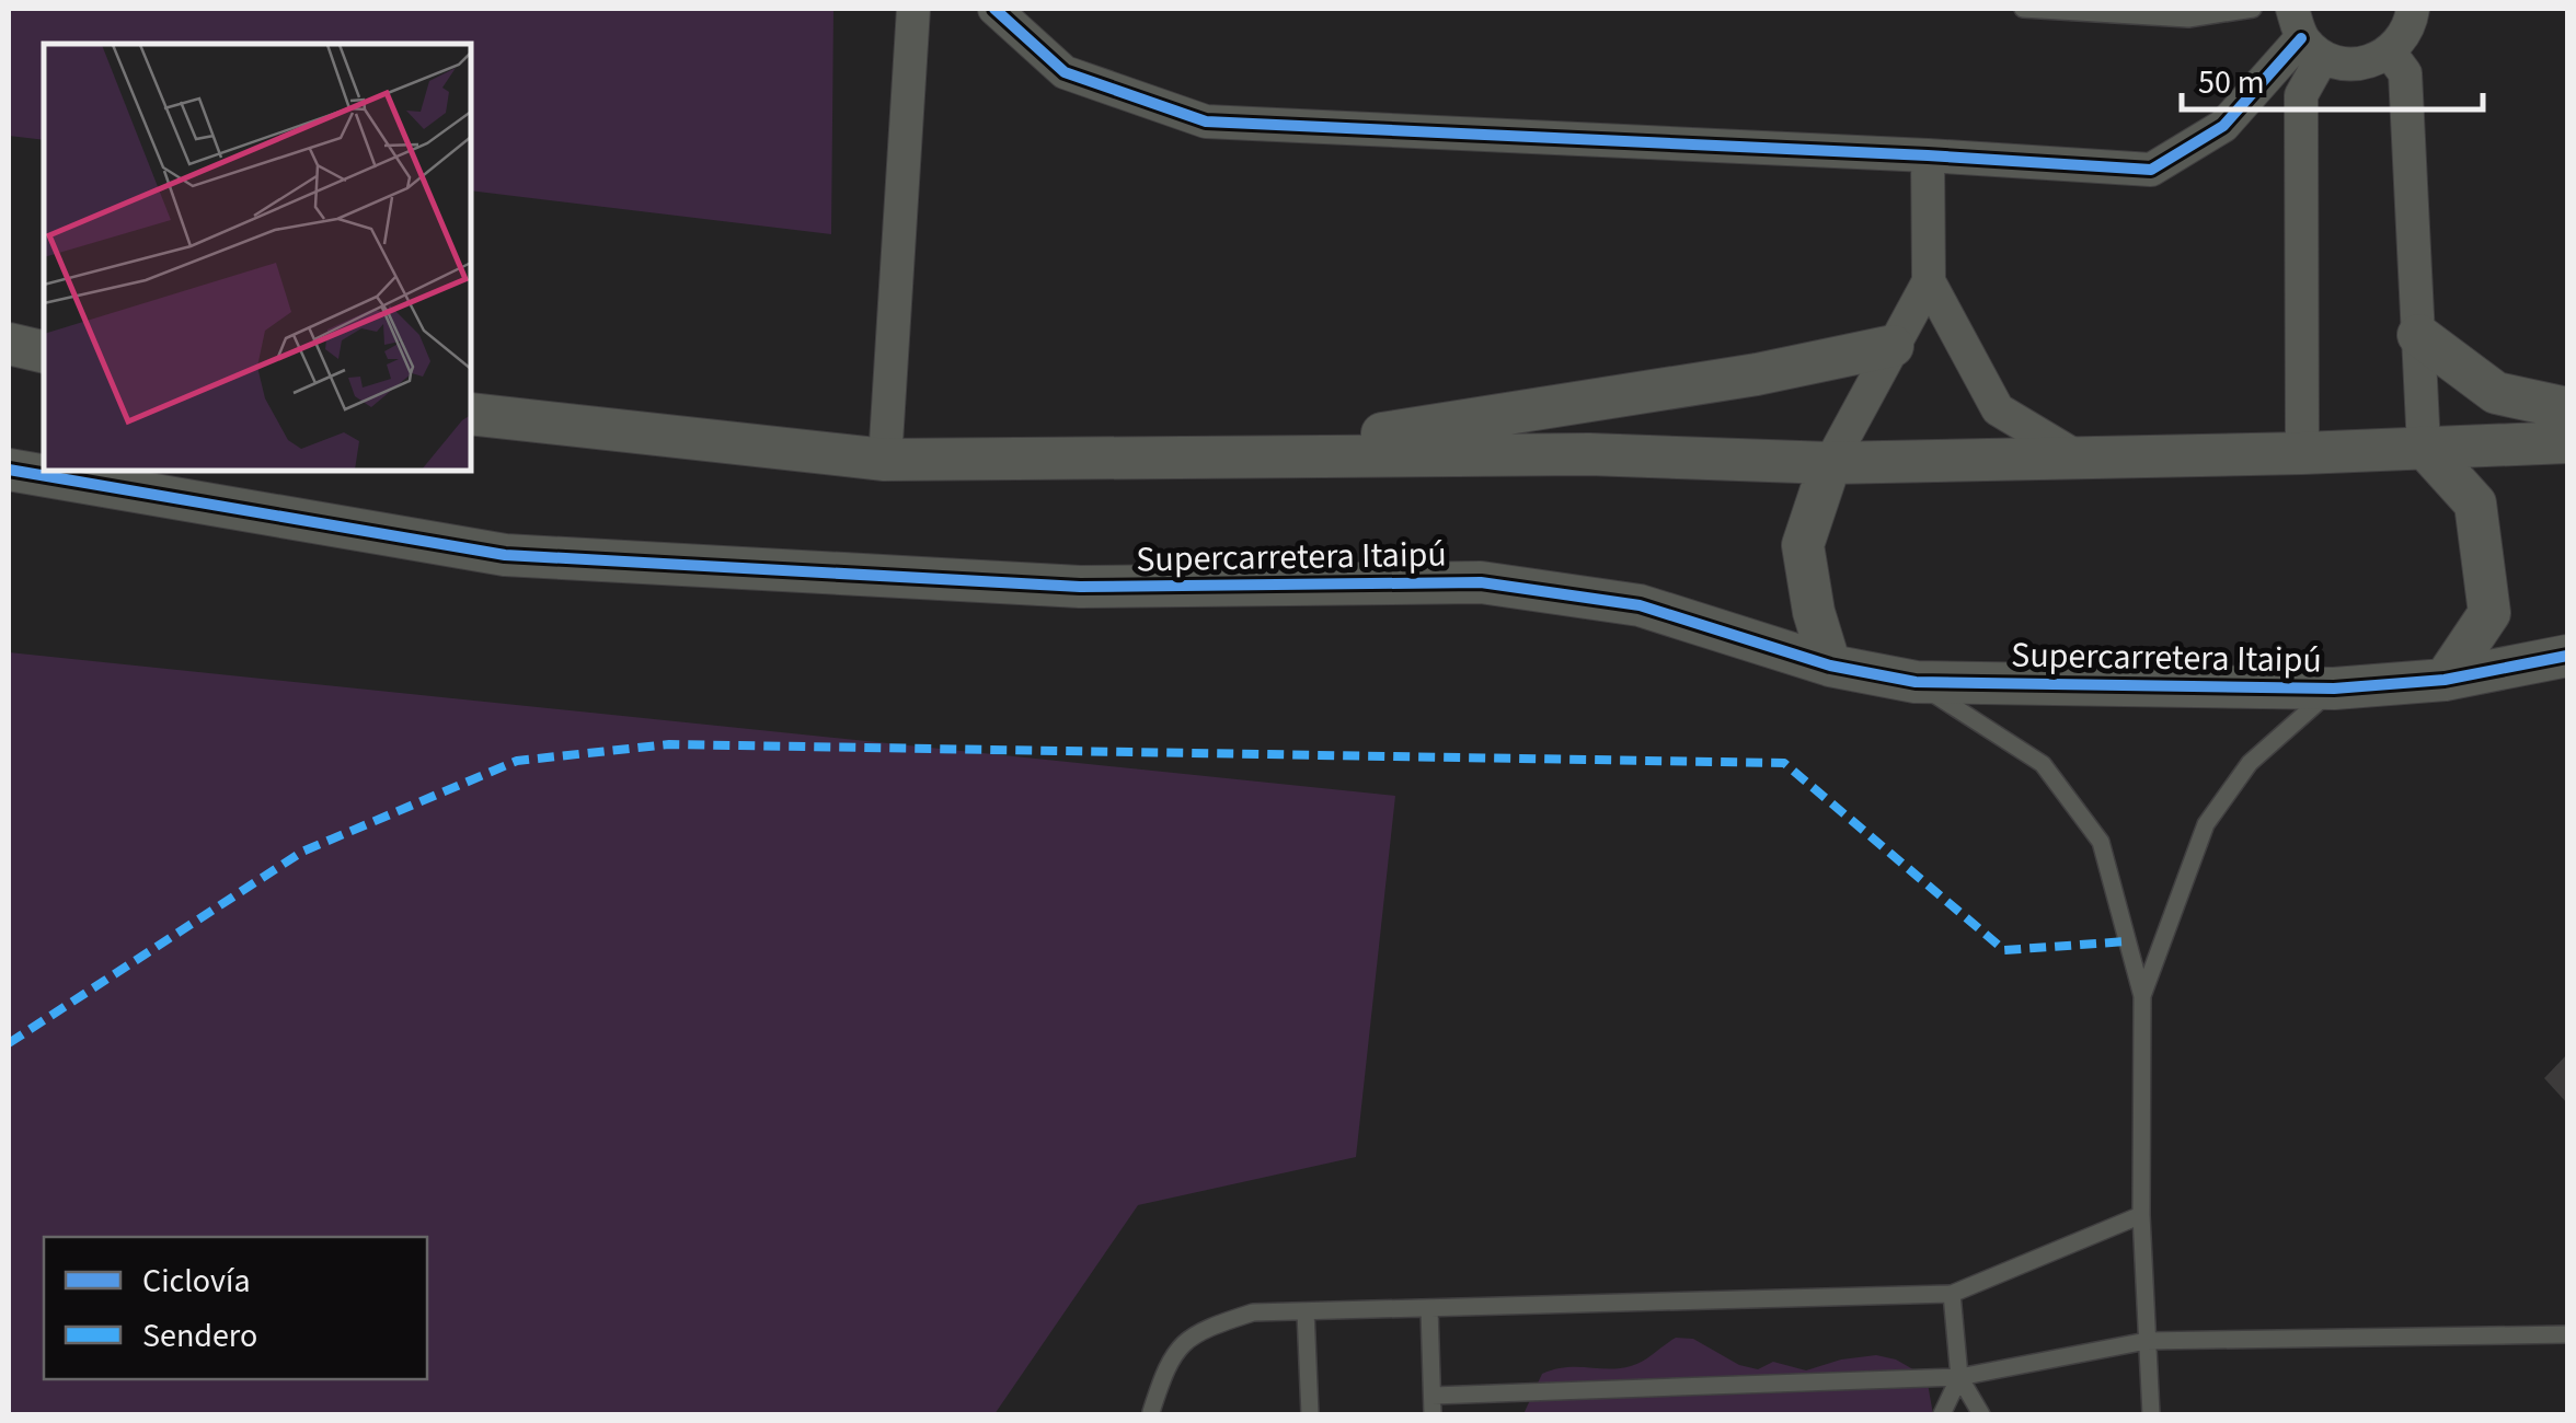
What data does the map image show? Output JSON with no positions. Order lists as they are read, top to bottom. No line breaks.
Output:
{"streets":{"street":["Supercarretera Itaipú"]},"legend":["Ciclovía","Sendero"],"scale_bar":"50 m"}
